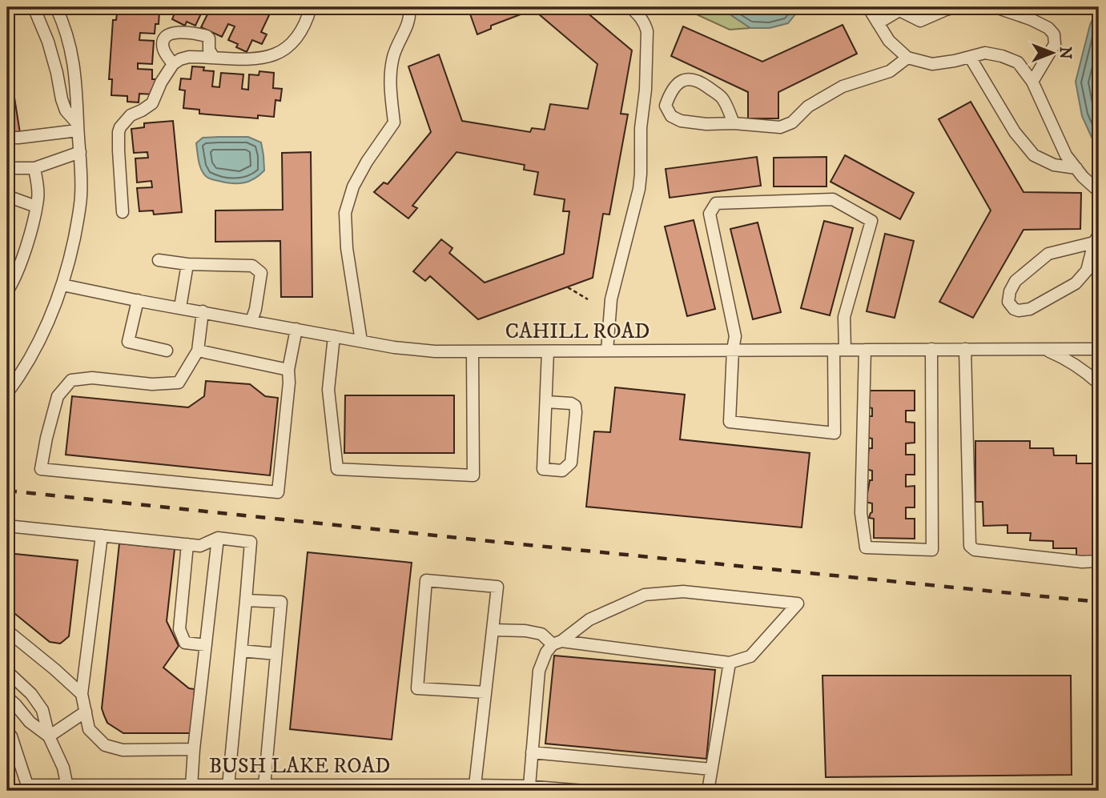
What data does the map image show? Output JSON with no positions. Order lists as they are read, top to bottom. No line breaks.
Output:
{"streets":{"street":["CAHILL ROAD","BUSH LAKE ROAD"]},"north":"right"}
